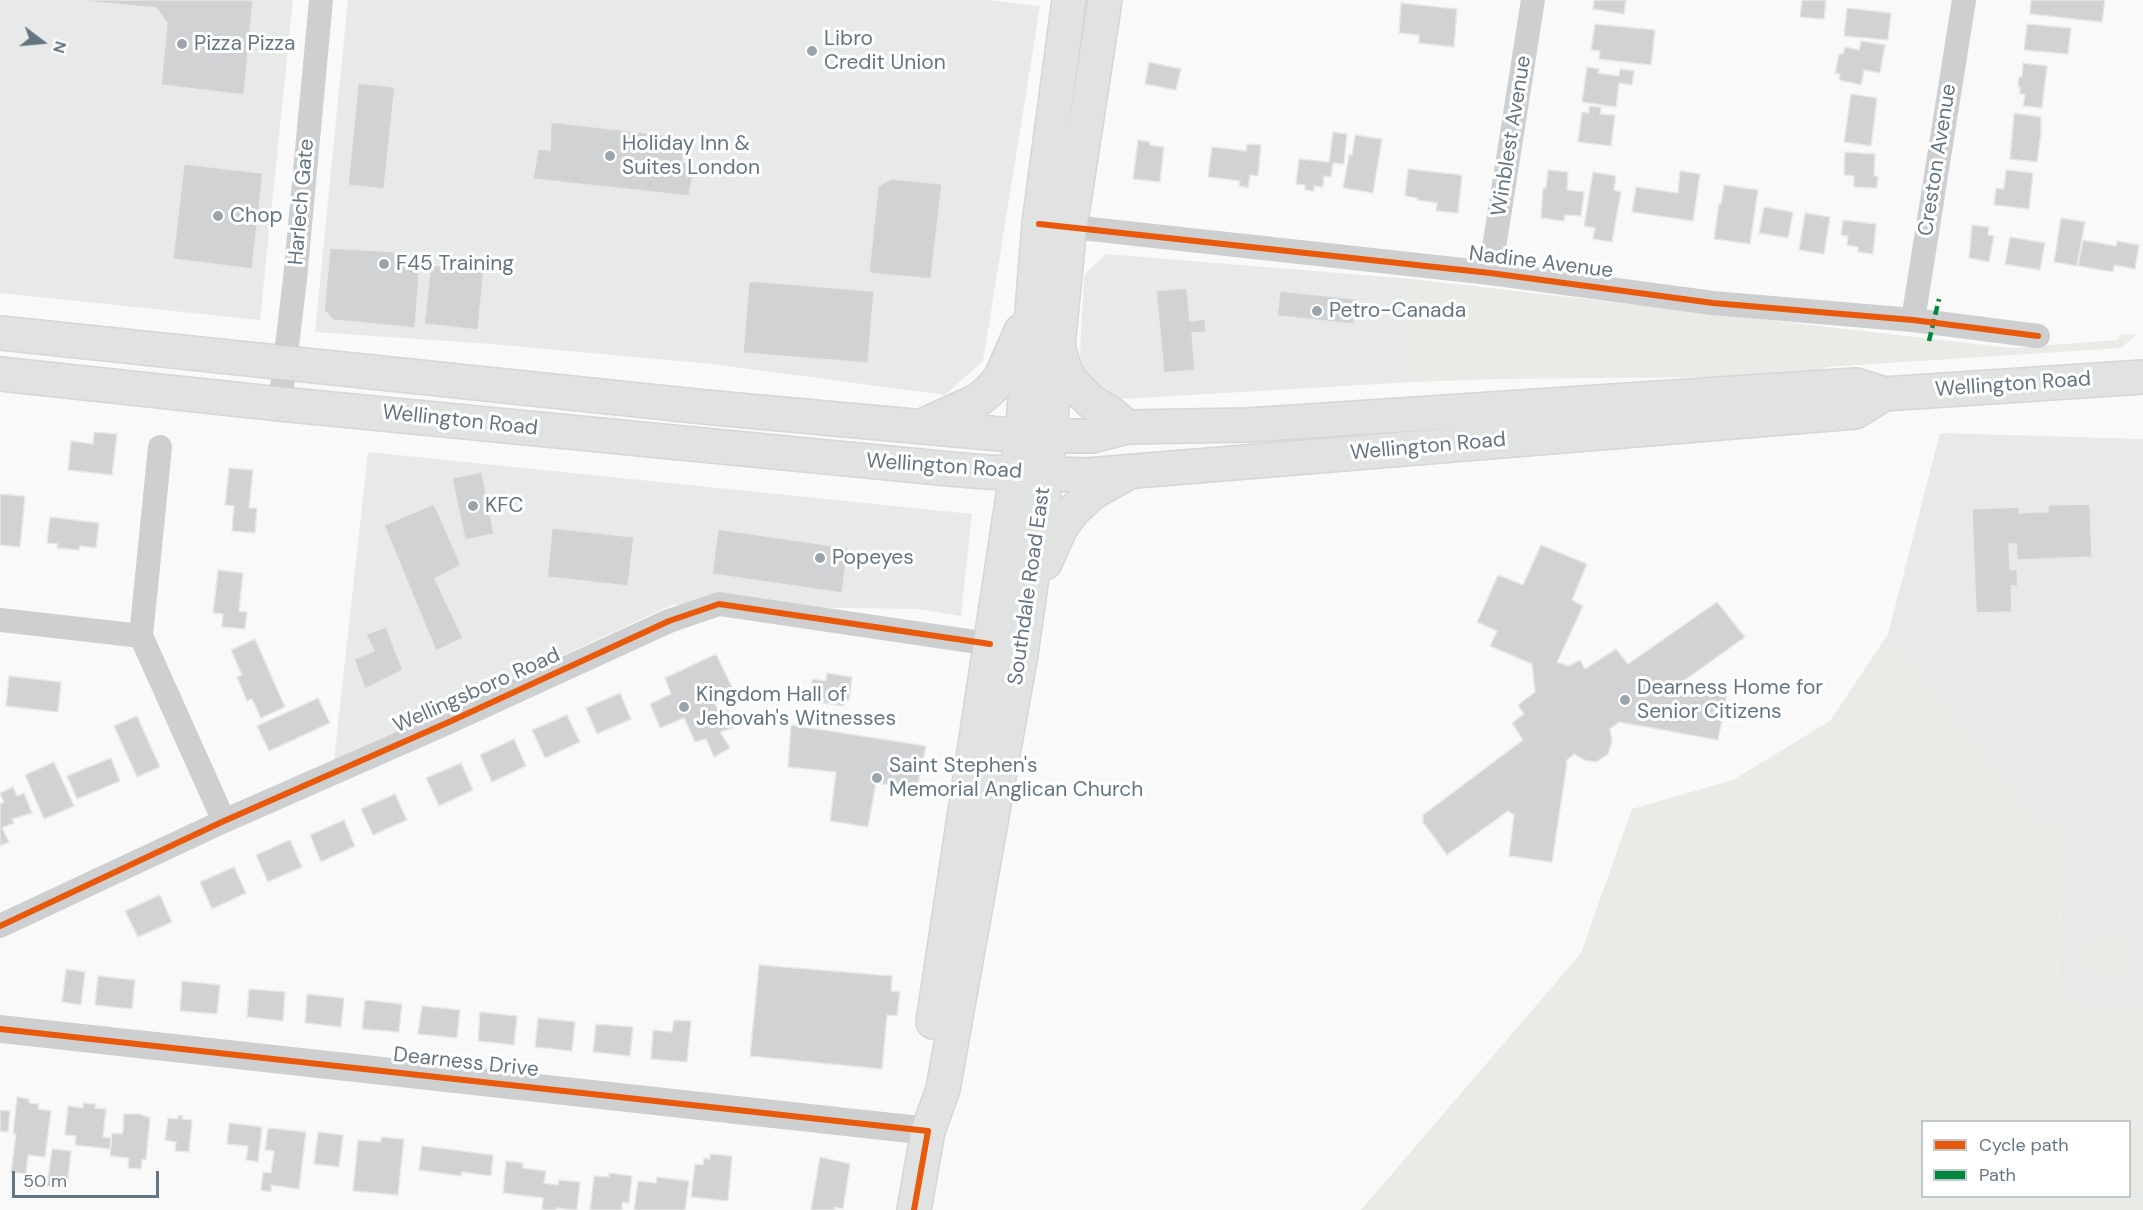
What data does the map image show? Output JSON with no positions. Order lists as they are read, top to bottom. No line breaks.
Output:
{"streets":{"main road":["Wellington Road","Southdale Road East"],"street":["Winblest Avenue","Creston Avenue","Harlech Gate","Nadine Avenue","Wellingsboro Road","Dearness Drive"]},"crossings":[["Winblest Avenue","Nadine Avenue"],["Creston Avenue","Nadine Avenue"],["Harlech Gate","Wellington Road"],["Nadine Avenue","Southdale Road East"],["Wellington Road","Southdale Road East"],["Southdale Road East","Wellingsboro Road"],["Southdale Road East","Dearness Drive"]],"places":["Pizza Pizza","Libro Credit Union","Holiday Inn & Suites London","Chop","F45 Training","Petro-Canada","KFC","Popeyes","Dearness Home for Senior Citizens","Kingdom Hall of Jehovah's Witnesses","Saint Stephen's Memorial Anglican Church"],"legend":["Cycle path","Path"],"scale_bar":"50 m","north":"right"}
